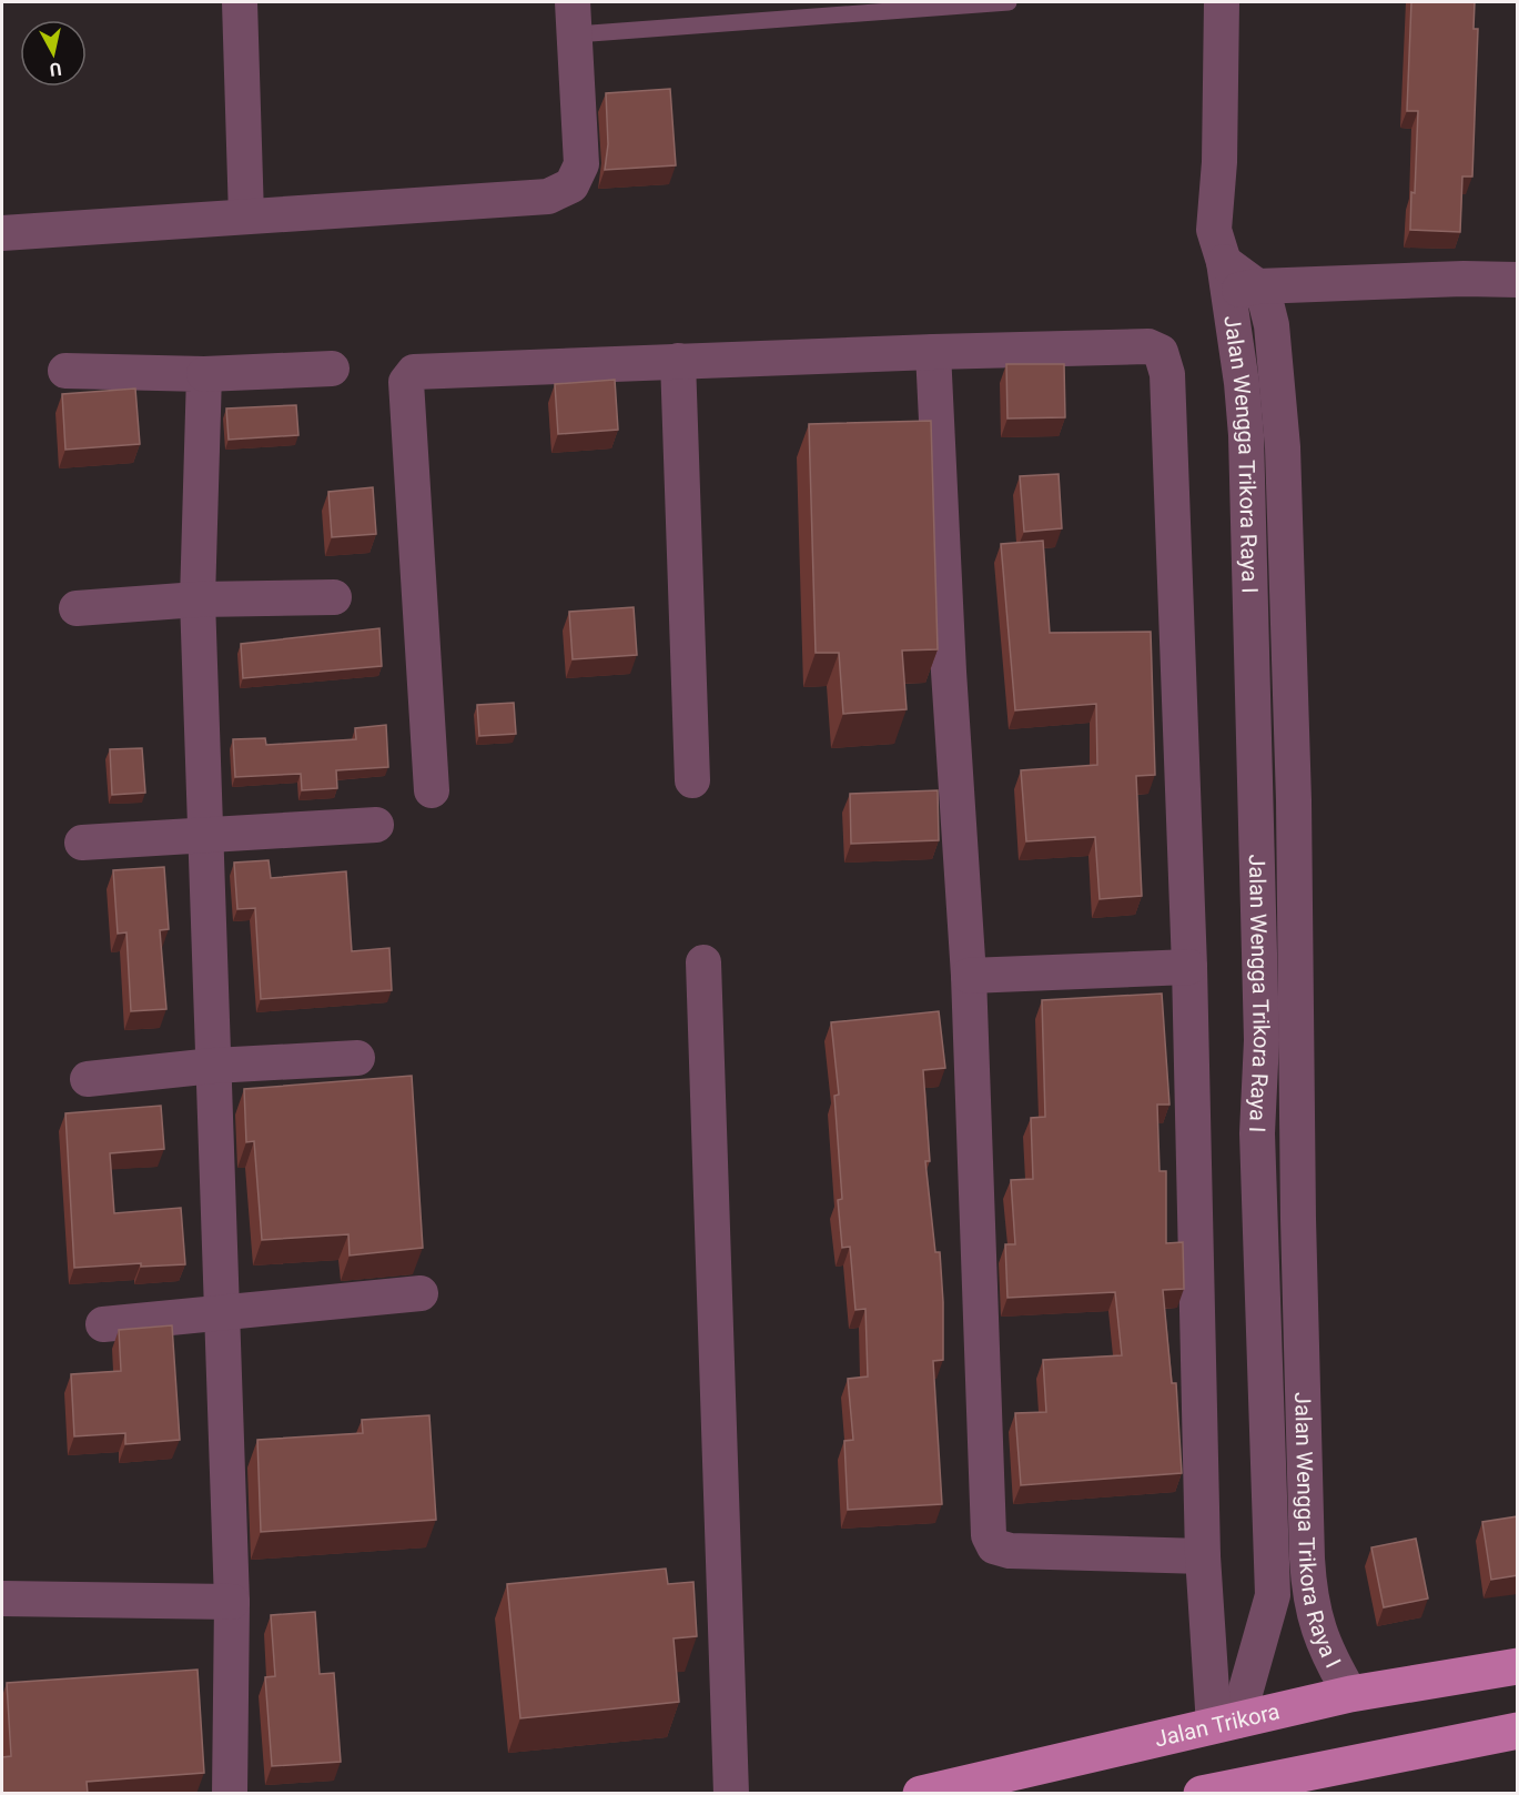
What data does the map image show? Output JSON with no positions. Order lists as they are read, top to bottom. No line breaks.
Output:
{"streets":{"main road":["Jalan Trikora"],"street":["Jalan Wengga Trikora Raya I"]},"crossings":[["Jalan Wengga Trikora Raya I","Jalan Trikora"]],"north":"bottom"}
